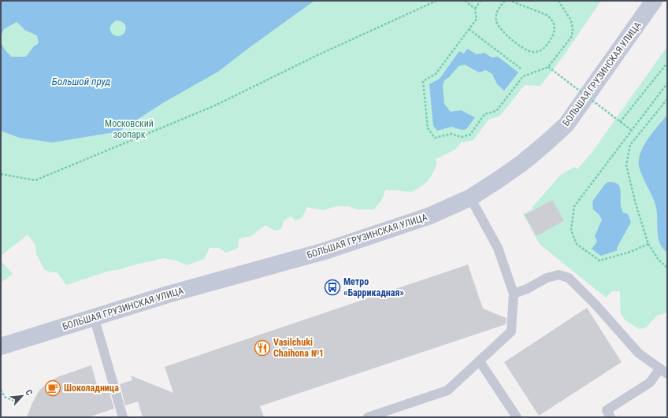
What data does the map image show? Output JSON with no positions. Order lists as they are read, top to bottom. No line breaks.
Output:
{"streets":{"main road":["БОЛЬШАЯ ГРУЗИНСКАЯ УЛИЦА"]},"water":["Большой пруд"],"parks":["Московский зоопарк"],"places":{"bus stop":["Метро «Баррикадная»"],"restaurant":["Vasilchuki Chaihona №1"],"cafe":["Шоколадница"]},"north":"top right"}
